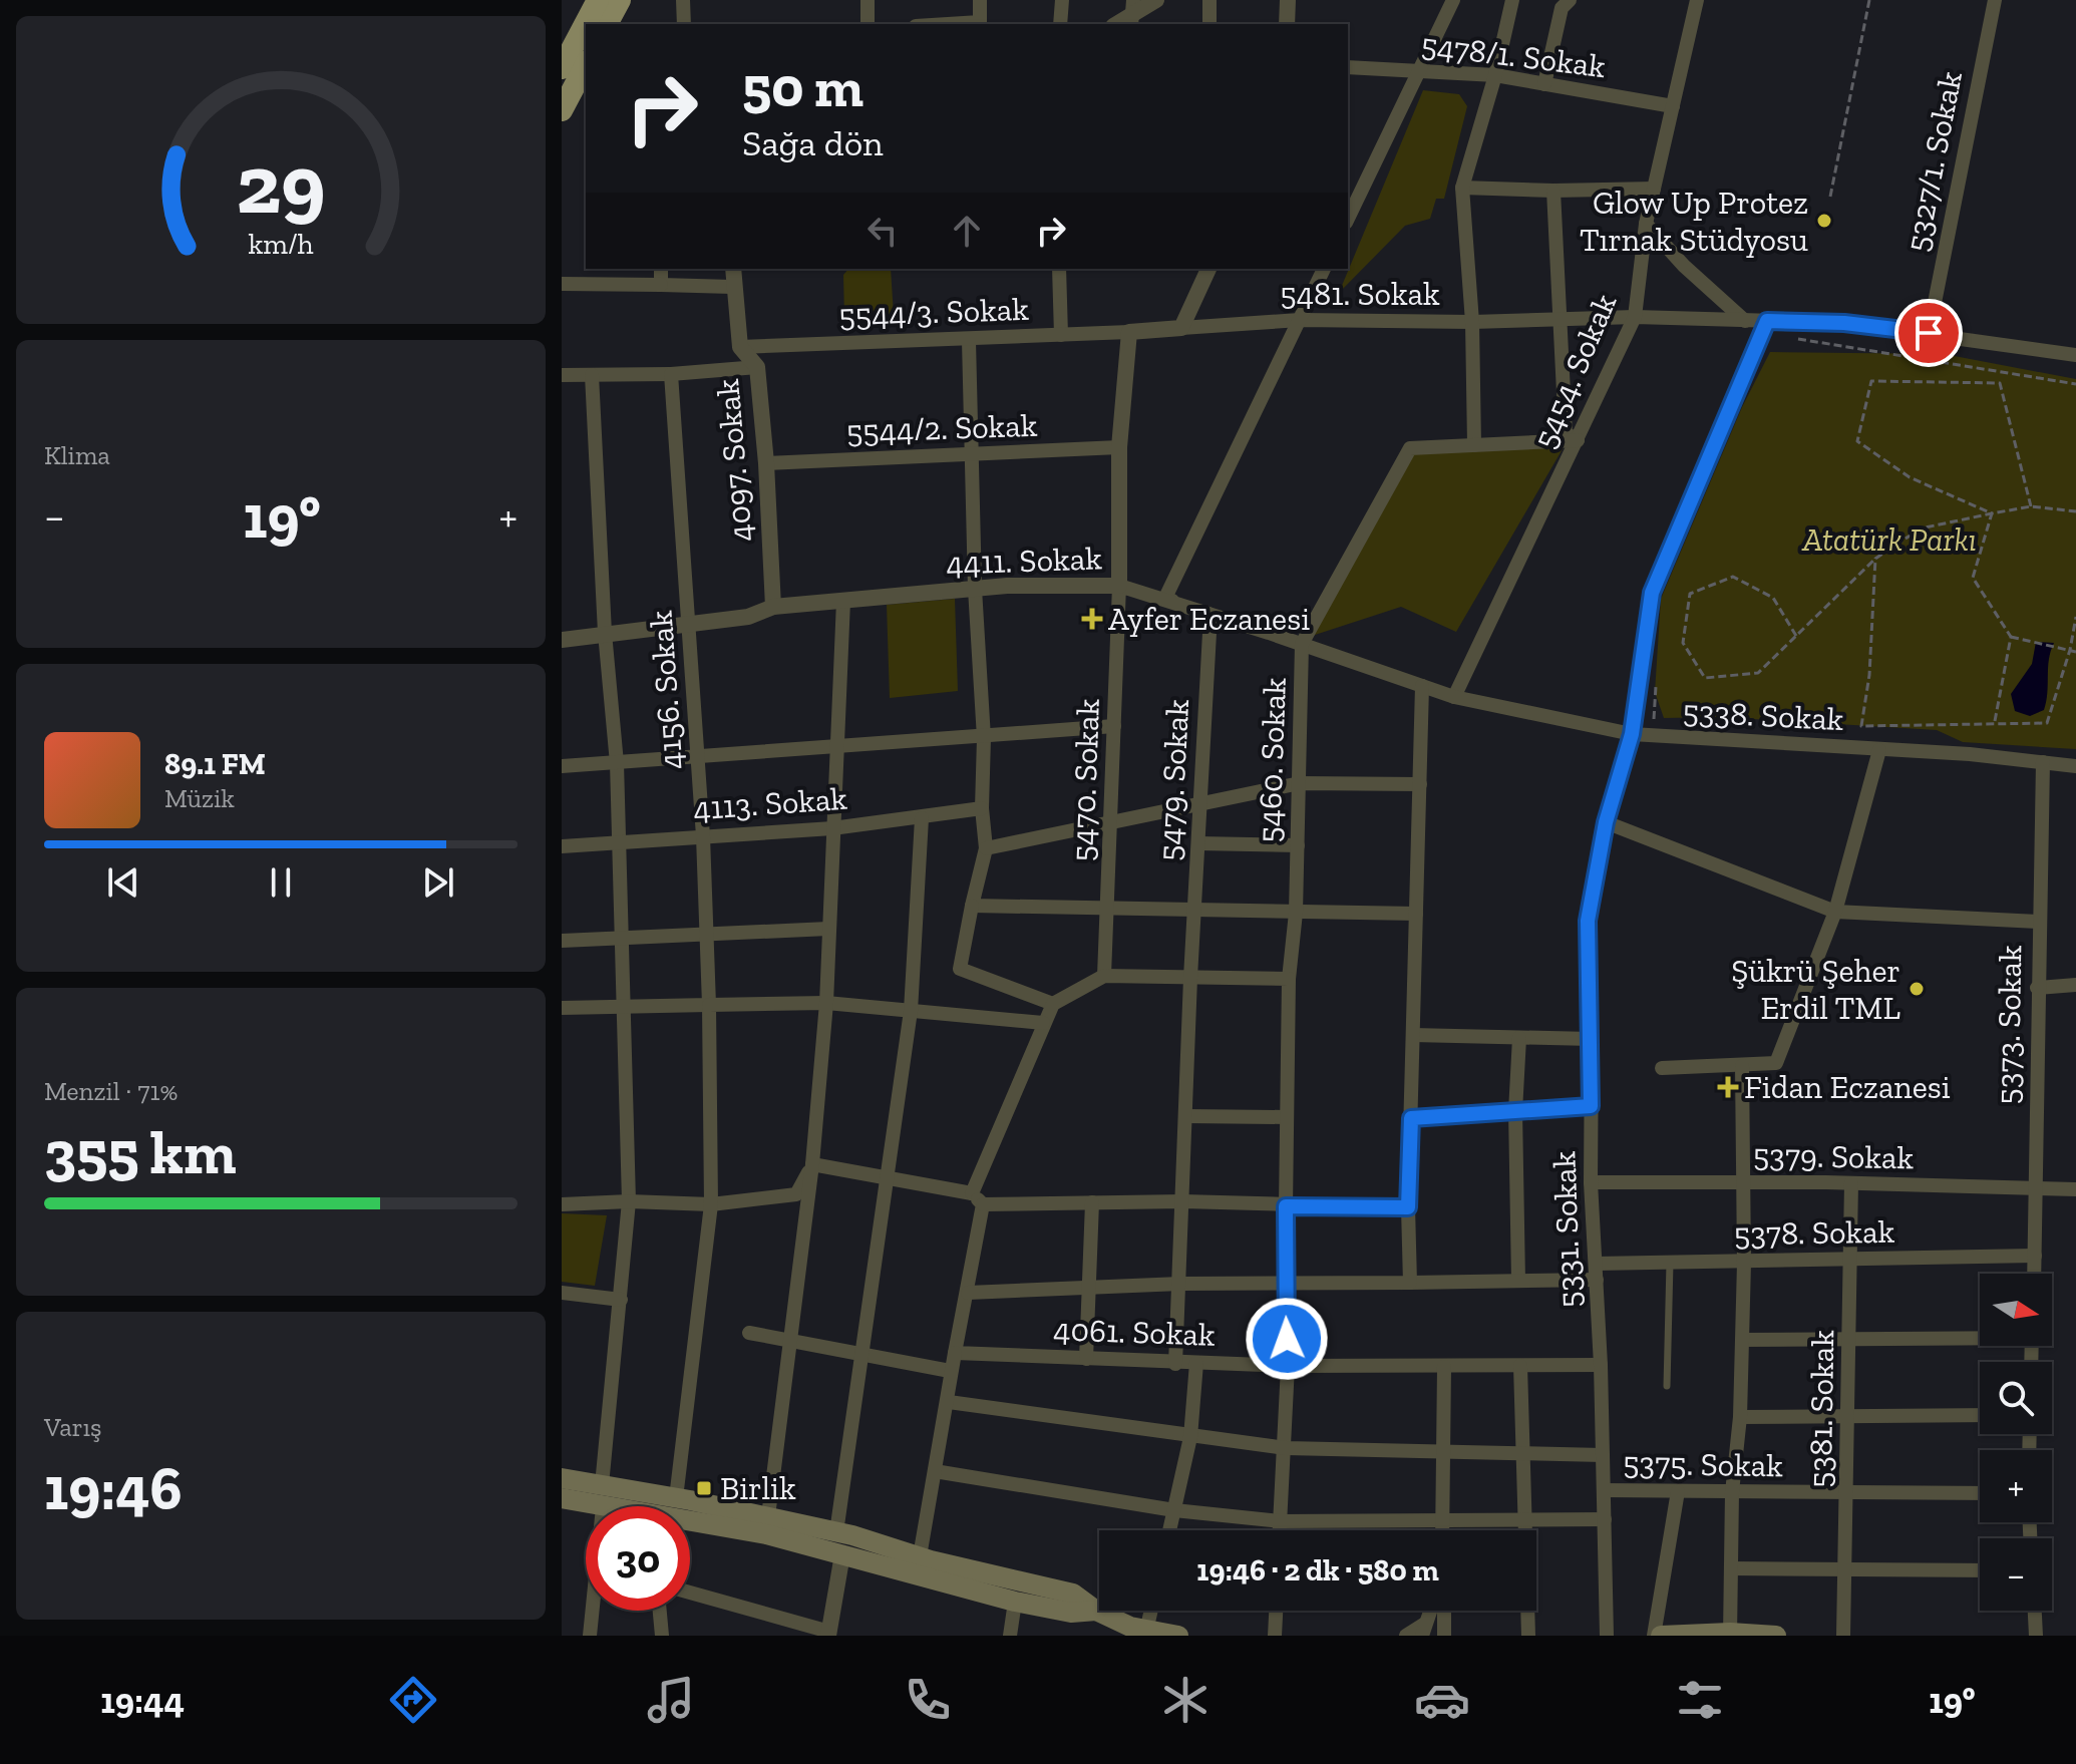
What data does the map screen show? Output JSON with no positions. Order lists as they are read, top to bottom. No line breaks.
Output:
{"streets":{"street":["5478/1. Sokak","5327/1. Sokak","5481. Sokak","5544/3. Sokak","5454. Sokak","5544/2. Sokak","4097. Sokak","4411. Sokak","4156. Sokak","5338. Sokak","5460. Sokak","5470. Sokak","5479. Sokak","4113. Sokak","5373. Sokak","5379. Sokak","5331. Sokak","5378. Sokak","4061. Sokak","5381. Sokak","5375. Sokak"]},"crossings":[["5478/1. Sokak","5454. Sokak"],["5327/1. Sokak","5481. Sokak"],["5481. Sokak","5454. Sokak"],["5481. Sokak","5331. Sokak"],["5544/3. Sokak","4097. Sokak"],["5544/3. Sokak","4411. Sokak"],["5454. Sokak","5338. Sokak"],["5454. Sokak","5460. Sokak"],["5544/2. Sokak","4097. Sokak"],["5544/2. Sokak","4411. Sokak"],["4097. Sokak","4411. Sokak"],["4411. Sokak","4156. Sokak"],["4411. Sokak","5470. Sokak"],["4156. Sokak","4113. Sokak"],["5338. Sokak","5460. Sokak"],["5338. Sokak","5479. Sokak"],["5338. Sokak","5373. Sokak"],["5338. Sokak","5331. Sokak"],["5460. Sokak","4061. Sokak"],["5479. Sokak","4061. Sokak"],["5373. Sokak","5379. Sokak"],["5373. Sokak","5378. Sokak"],["5379. Sokak","5331. Sokak"],["5379. Sokak","5381. Sokak"],["5331. Sokak","5378. Sokak"],["5331. Sokak","4061. Sokak"],["5331. Sokak","5375. Sokak"],["5378. Sokak","5381. Sokak"],["5381. Sokak","5375. Sokak"]],"parks":["Atatürk Parkı"],"places":{"other":["Glow Up Protez Tırnak Stüdyosu","Şükrü Şeher Erdil TML"],"health":["Ayfer Eczanesi","Fidan Eczanesi"],"transit":["Birlik"]},"north":"right","page":{"turn":["50 m","Sağa dön"],"tile":["Klima",["Menzil · 71%","355 km"],["Varış","19:46"]],"heat":["−","19°","+"],"song":["89.1 FM","Müzik"],"map_buttons":["+","−"],"limit":"30","trip":"19:46 · 2 dk · 580 m","tabs":["19:44","19°"],"gauge":["29","km/h"]}}
